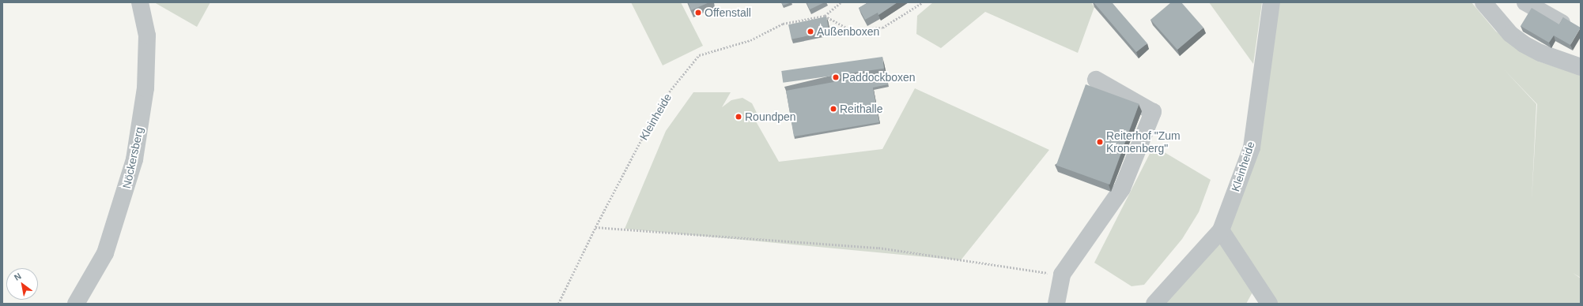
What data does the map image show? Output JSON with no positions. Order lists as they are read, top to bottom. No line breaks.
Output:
{"streets":{"street":["Kleinheide","Nöckersberg"]},"places":["Offenstall","Außenboxen","Paddockboxen","Reithalle","Roundpen","Reiterhof \"Zum Kronenberg\""],"north":"top left"}
